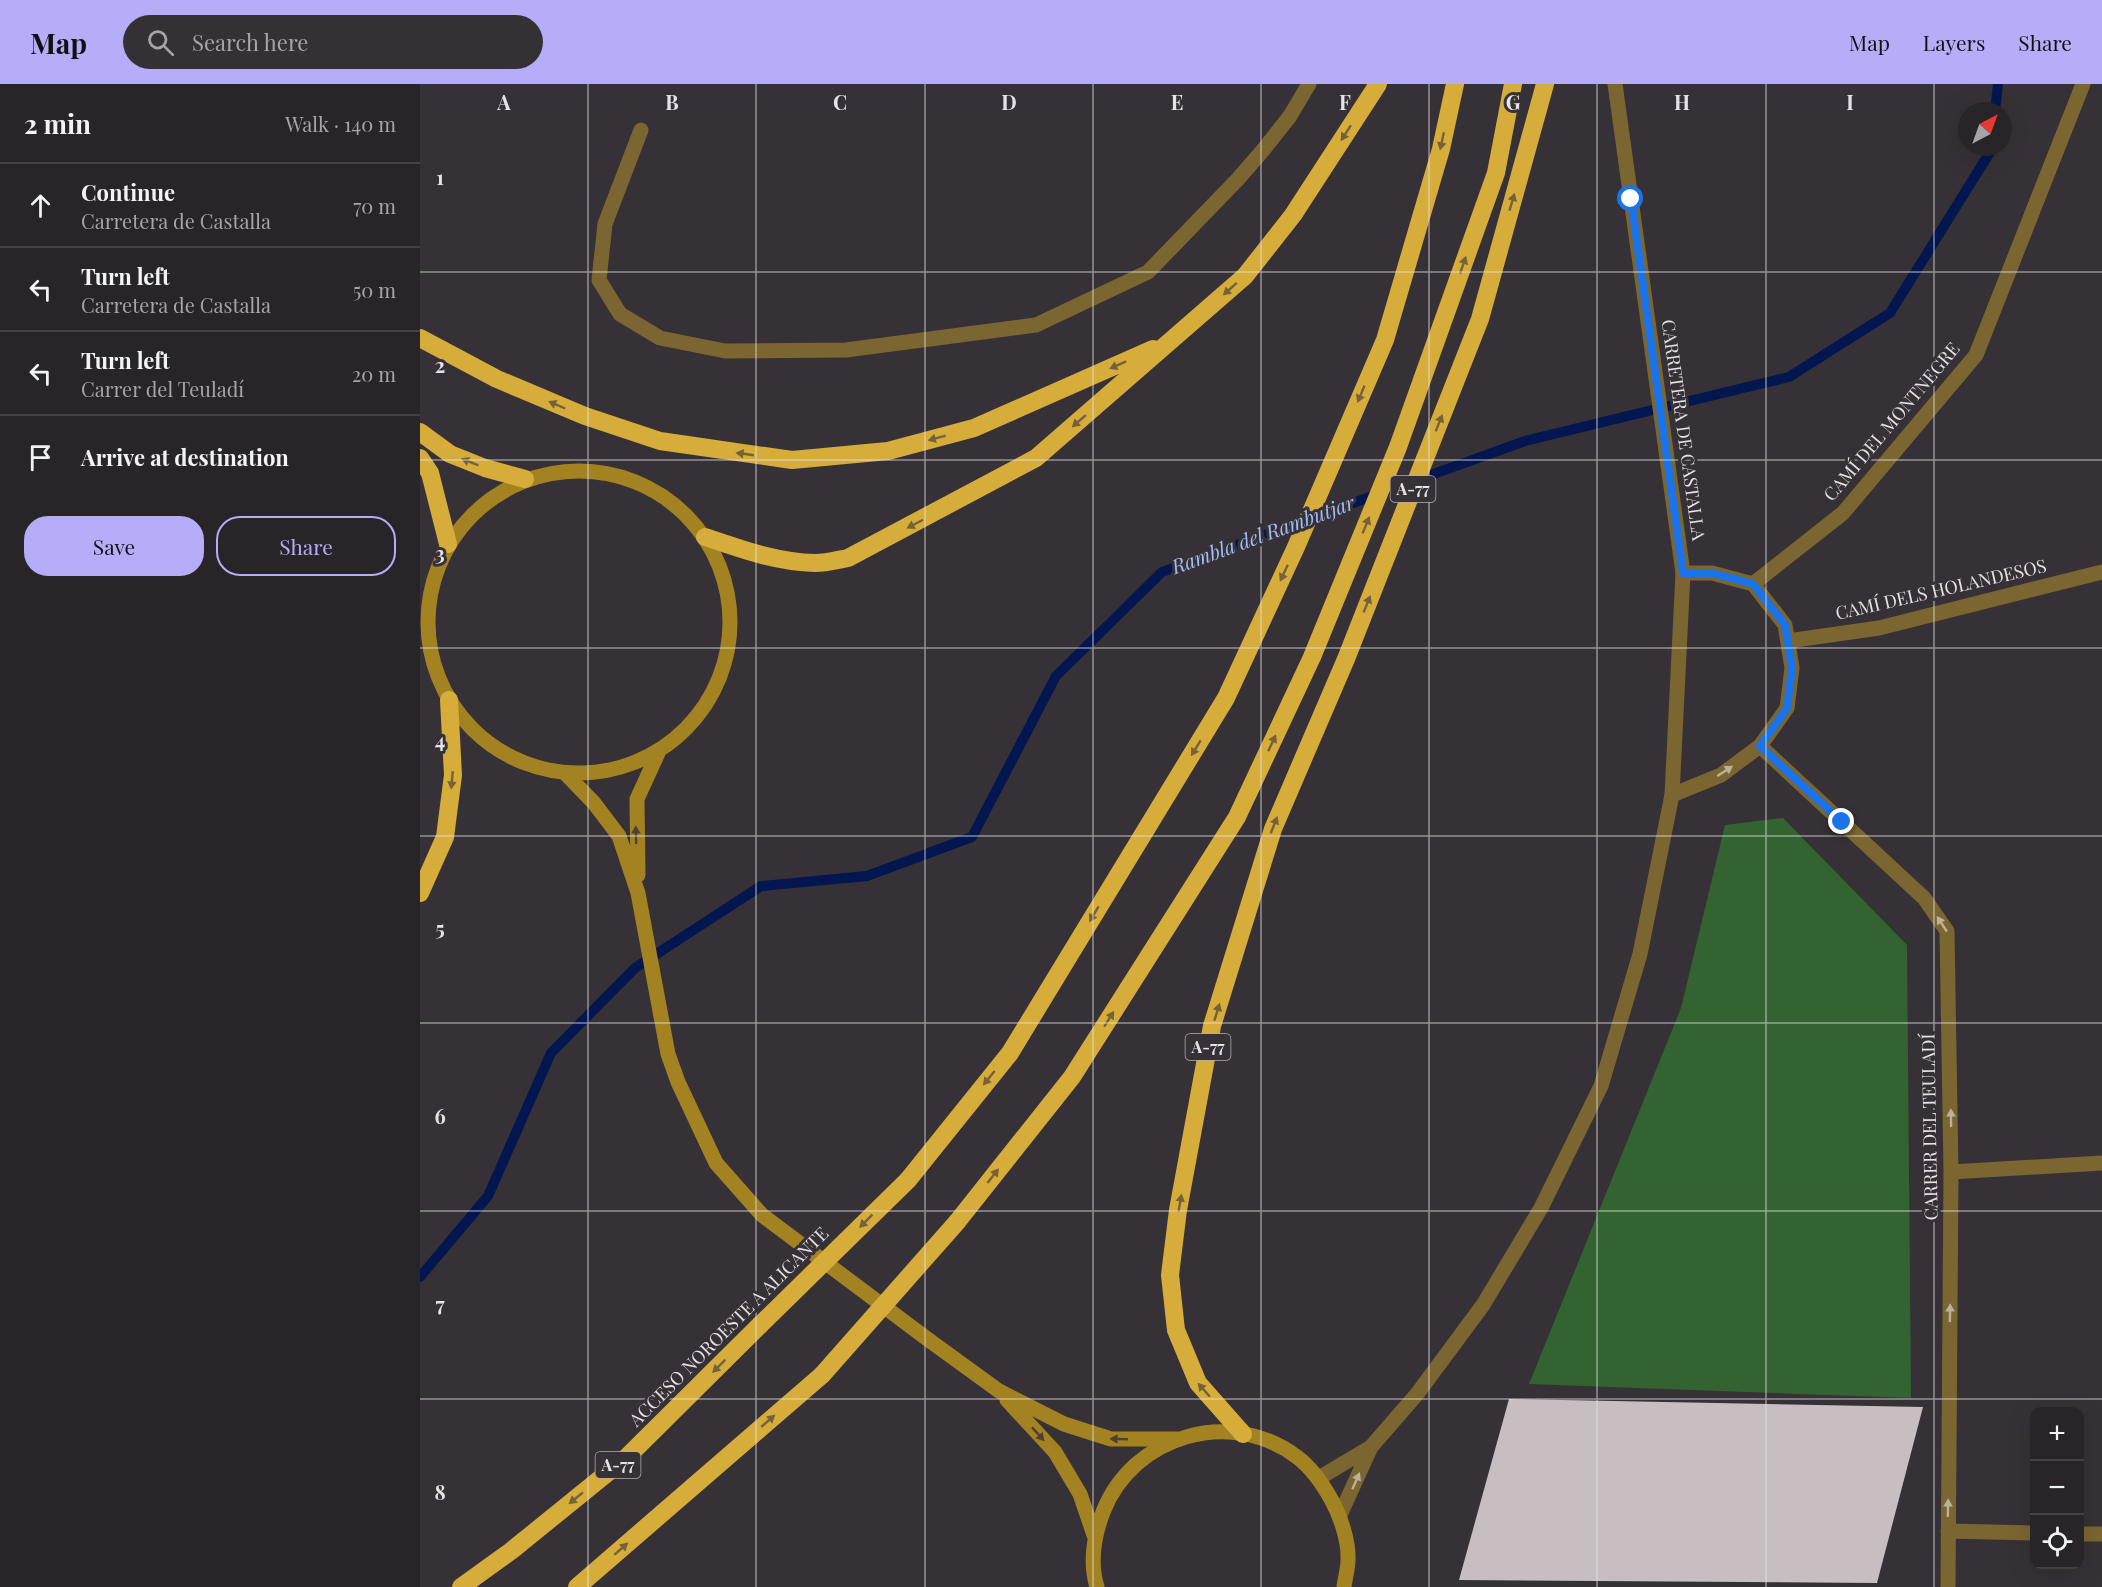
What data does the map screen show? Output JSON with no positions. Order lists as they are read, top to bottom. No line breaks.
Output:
{"streets":{"highway":["A-77","ACCESO NOROESTE A ALICANTE"],"street":["CAMÍ DEL MONTNEGRE","CARRETERA DE CASTALLA","CAMÍ DELS HOLANDESOS","CARRER DEL TEULADÍ"]},"one_way":["CARRER DEL TEULADÍ"],"water":["Rambla del Rambutjar"],"north":"top right","page":{"header":"Map","search":"Search here","nav":["Map","Layers","Share"],"heading":["2 min","Walk · 140 m"],"list":[["Continue","Carretera de Castalla","70 m"],["Turn left","Carretera de Castalla","50 m"],["Turn left","Carrer del Teuladí","20 m"],"Arrive at destination"],"buttons":["Save","Share"],"map_buttons":["+","−"]},"grid":{"columns":["A","B","C","D","E","F","G","H","I"],"rows":["1","2","3","4","5","6","7","8"]}}
